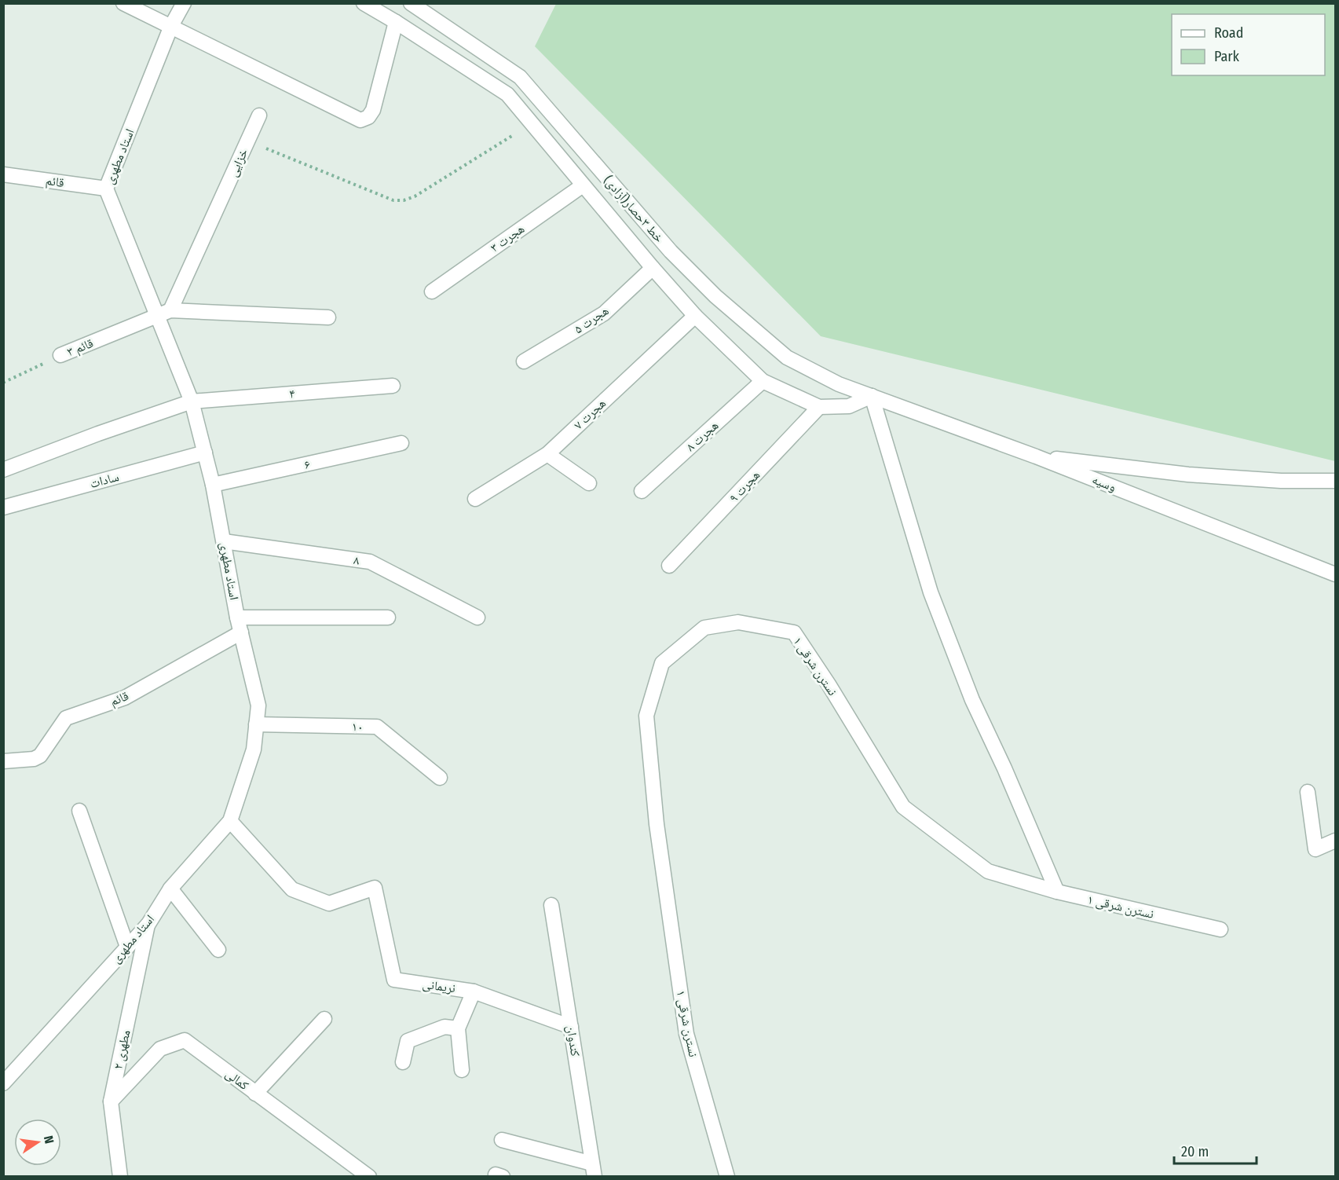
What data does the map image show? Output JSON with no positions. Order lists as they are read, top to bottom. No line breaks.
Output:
{"streets":{"street":["استاد مطهری","خزایی","قائم","خط ۳حصار(آزادی)","هجرت ۳","هجرت ۵","قائم ۳","۴","هجرت ۷","هجرت ۸","۶","سادات","وسیه","هجرت ۹","۸","نسترن شرقی ۱","۱۰","نریمانی","کندوان","مطهری ۲","کمالی"]},"crossings":[["استاد مطهری","خزایی"],["استاد مطهری","قائم"],["استاد مطهری","قائم ۳"],["استاد مطهری","۴"],["استاد مطهری","۶"],["استاد مطهری","سادات"],["استاد مطهری","۸"],["استاد مطهری","۱۰"],["استاد مطهری","نریمانی"],["استاد مطهری","مطهری ۲"],["خزایی","قائم ۳"],["خط ۳حصار(آزادی)","وسیه"],["نریمانی","کندوان"],["مطهری ۲","کمالی"]],"legend":["Road","Park"],"scale_bar":"20 m","north":"right"}
